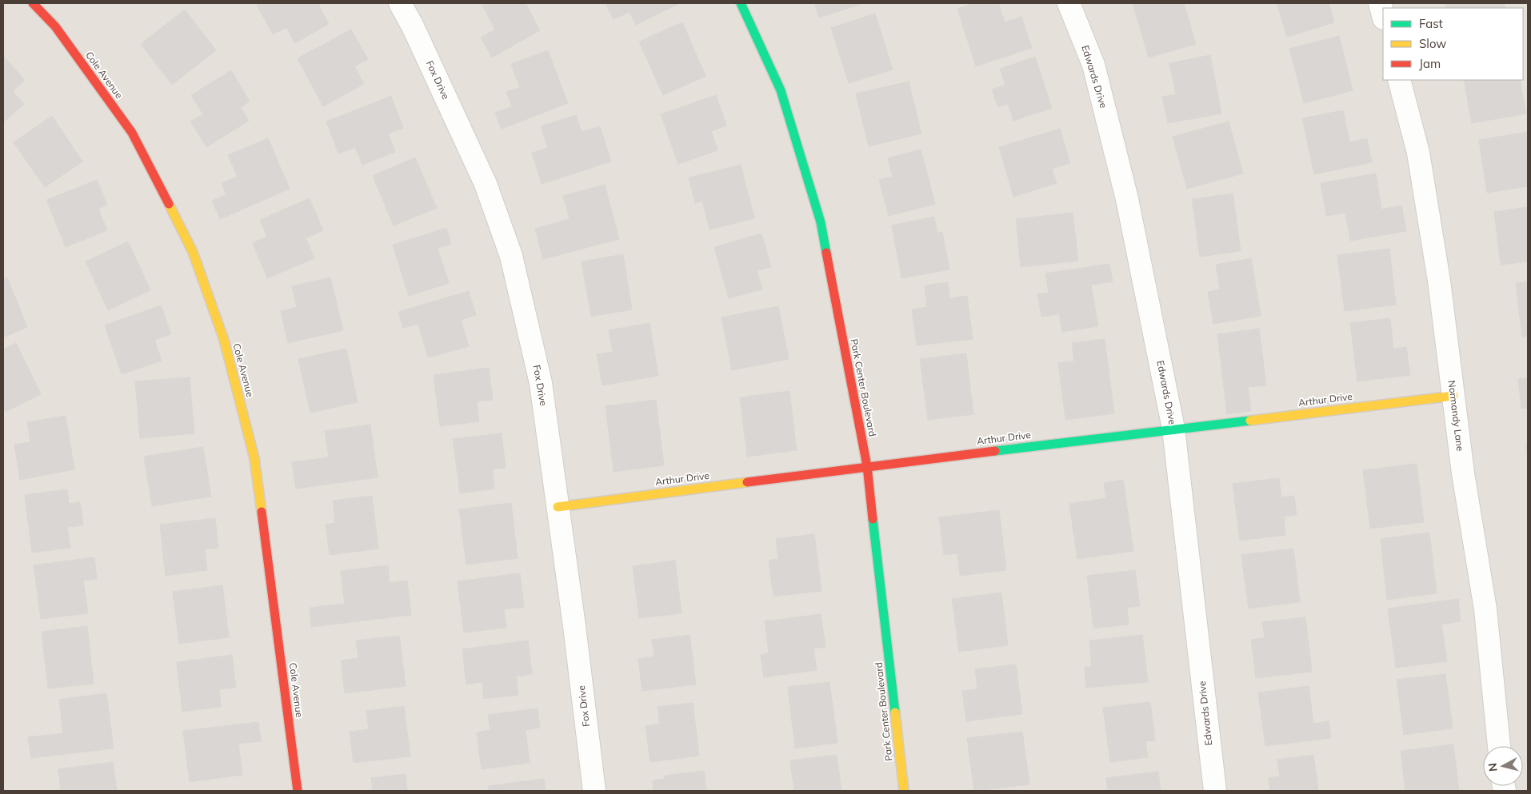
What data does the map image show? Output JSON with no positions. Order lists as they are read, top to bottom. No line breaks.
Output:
{"streets":{"street":["Cole Avenue","Edwards Drive","Fox Drive","Park Center Boulevard","Arthur Drive","Normandy Lane"]},"crossings":[["Edwards Drive","Arthur Drive"],["Fox Drive","Arthur Drive"],["Park Center Boulevard","Arthur Drive"],["Arthur Drive","Normandy Lane"]],"legend":["Fast","Slow","Jam"],"north":"left"}
